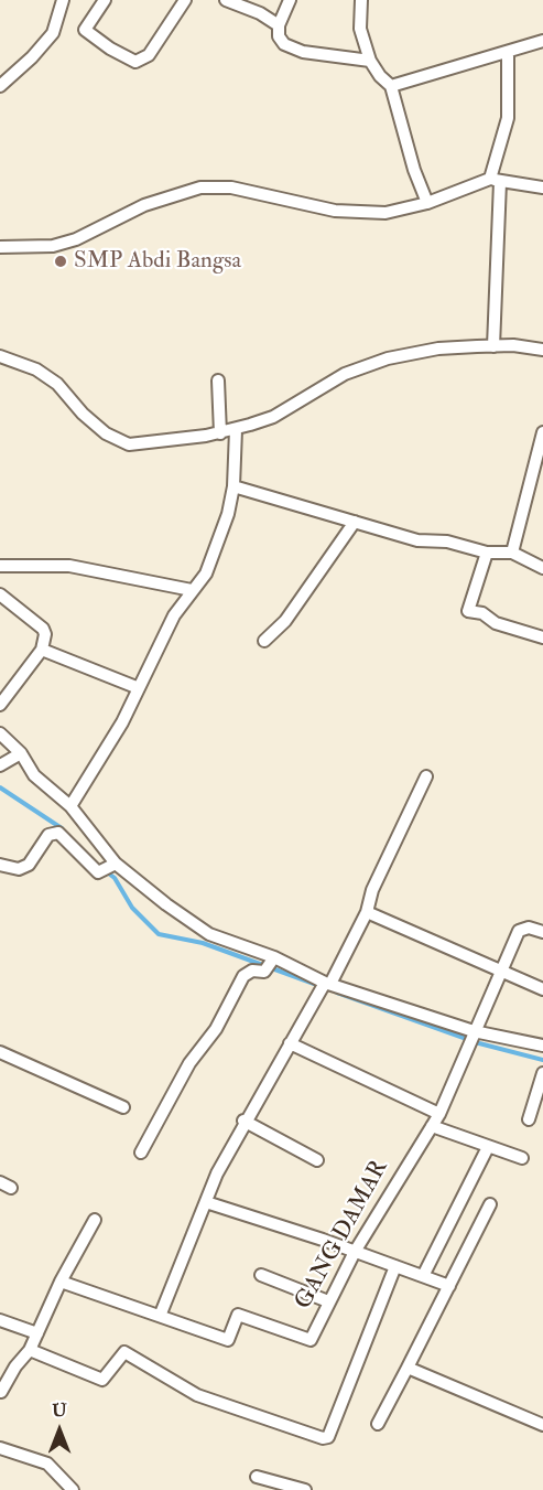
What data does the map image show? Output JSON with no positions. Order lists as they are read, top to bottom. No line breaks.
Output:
{"streets":{"street":["GANG DAMAR"]},"places":["SMP Abdi Bangsa"],"north":"top"}
